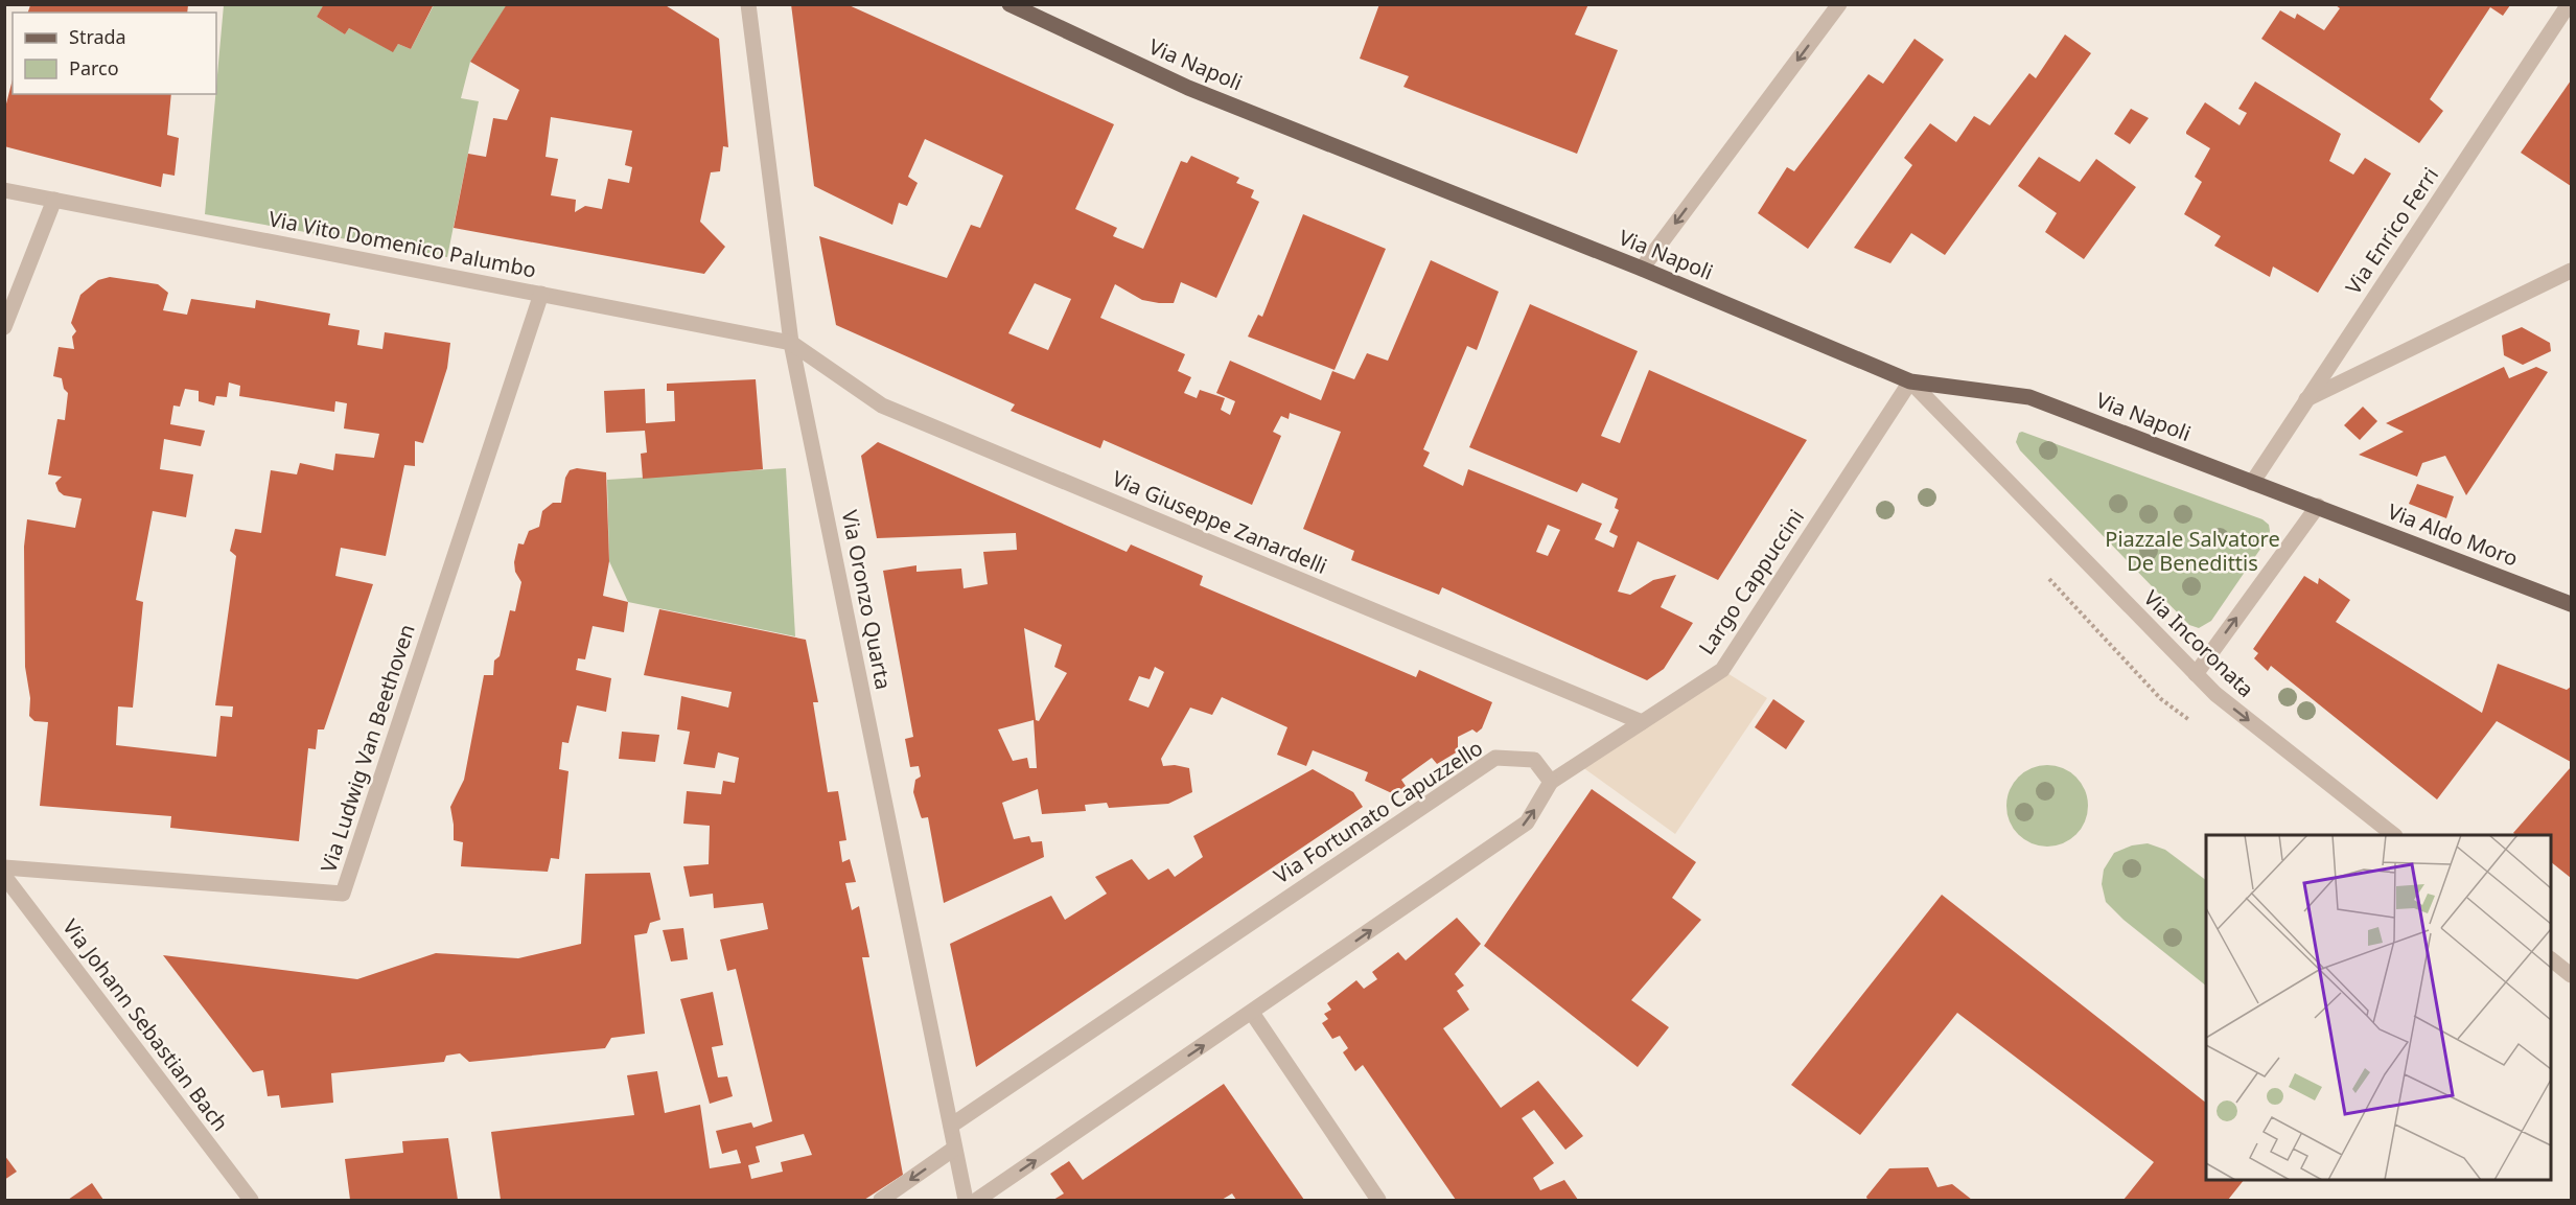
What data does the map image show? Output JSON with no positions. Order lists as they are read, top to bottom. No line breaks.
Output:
{"streets":{"main road":["Via Napoli","Via Aldo Moro"],"street":["Via Enrico Ferri","Via Vito Domenico Palumbo","Via Giuseppe Zanardelli","Largo Cappuccini","Via Oronzo Quarta","Via Incoronata","Via Ludwig Van Beethoven","Via Fortunato Capuzzello","Via Johann Sebastian Bach"]},"crossings":[["Via Napoli","Via Enrico Ferri"],["Via Napoli","Via Aldo Moro"],["Via Napoli","Largo Cappuccini"],["Via Napoli","Via Incoronata"],["Via Vito Domenico Palumbo","Via Giuseppe Zanardelli"],["Via Vito Domenico Palumbo","Via Oronzo Quarta"],["Via Vito Domenico Palumbo","Via Ludwig Van Beethoven"],["Via Giuseppe Zanardelli","Largo Cappuccini"],["Via Giuseppe Zanardelli","Via Oronzo Quarta"],["Largo Cappuccini","Via Incoronata"],["Largo Cappuccini","Via Fortunato Capuzzello"],["Via Oronzo Quarta","Via Fortunato Capuzzello"]],"one_way":["Via Incoronata"],"parks":["Piazzale Salvatore De Benedittis"],"legend":["Strada","Parco"]}
